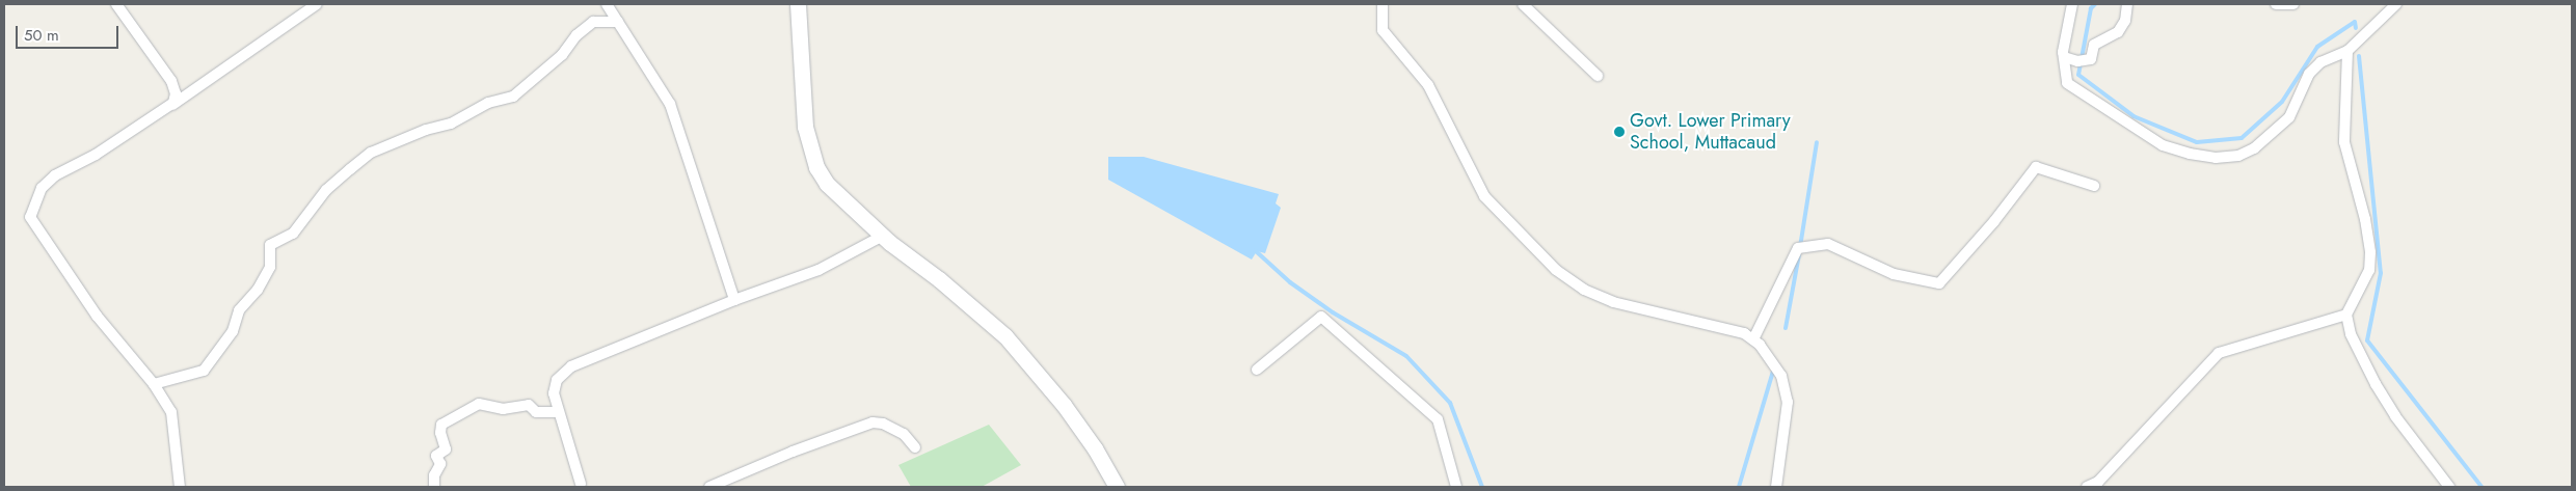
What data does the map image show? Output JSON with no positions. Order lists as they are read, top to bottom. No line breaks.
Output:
{"places":["Govt. Lower Primary School, Muttacaud"],"scale_bar":"50 m"}
